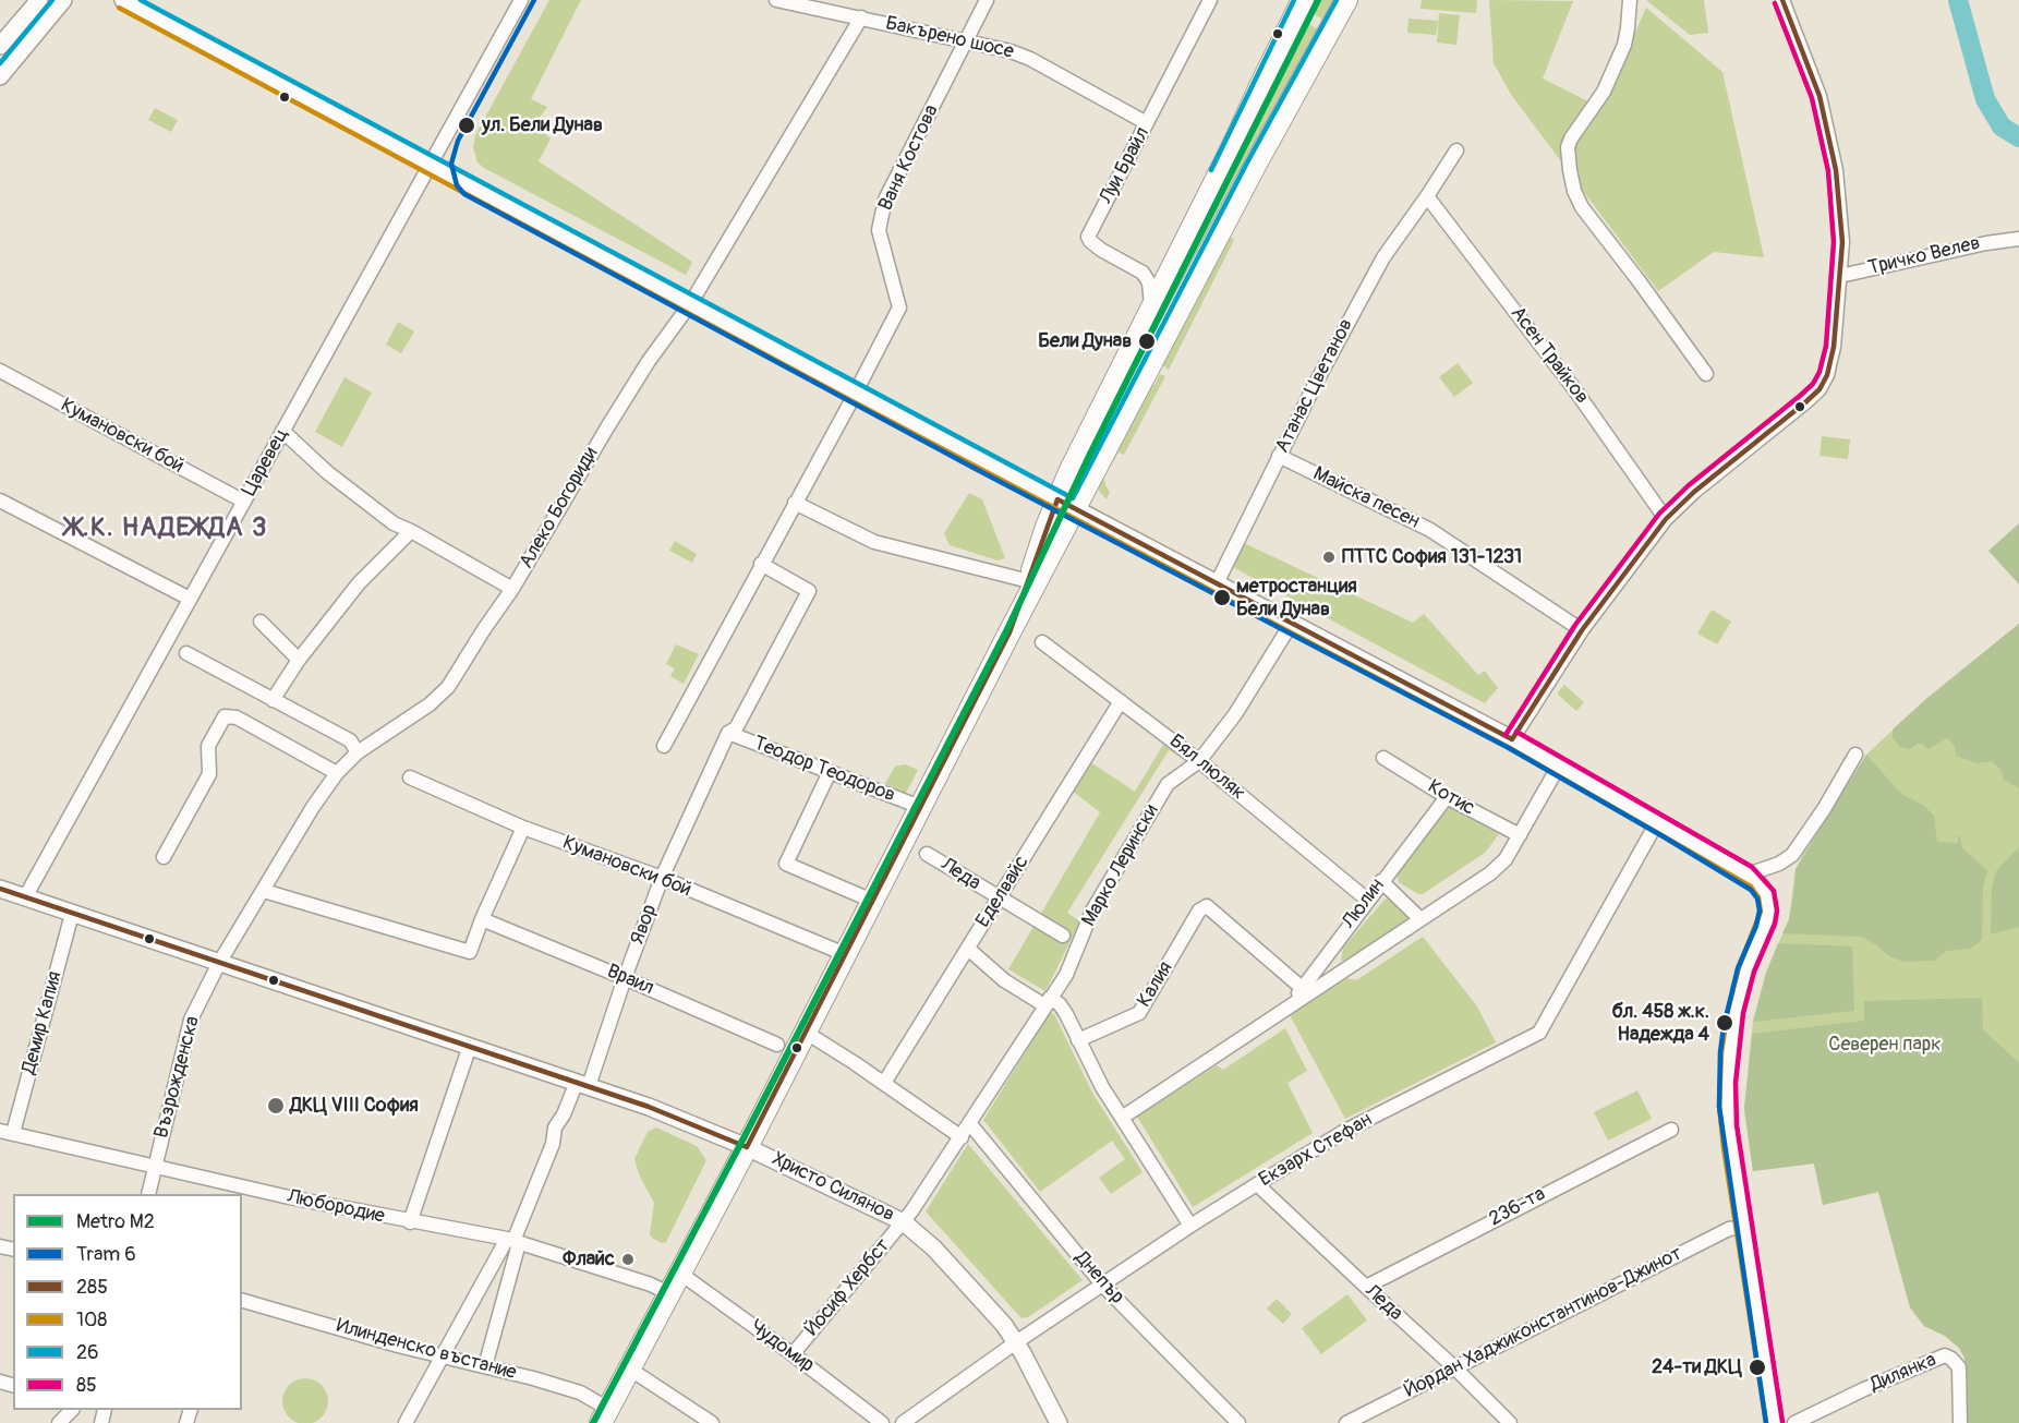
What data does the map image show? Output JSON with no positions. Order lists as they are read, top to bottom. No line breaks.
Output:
{"streets":{"street":["Бакърено шосе","Ваня Костова","Луи Брайл","Тричко Велев","Асен Трайков","Атанас Цветанов","Кумановски бой","Царевец","Майска песен","Алеко Богориди","Бял люляк","Теодор Теодоров","Котис","Марко Лерински","Леда","Еделвайс","Люлин","Явор","Враил","Калия","Демир Капия","Възрожденска","Екзарх Стефан","Христо Силянов","Любородие","236-та","Днепър","Йосиф Хербст","Йордан Хаджиконстантинов-Джинот","Чудомир","Илинденско въстание","Дилянка"]},"crossings":[["Бакърено шосе","Ваня Костова"],["Бакърено шосе","Луи Брайл"],["Бакърено шосе","Алеко Богориди"],["Ваня Костова","Явор"],["Асен Трайков","Атанас Цветанов"],["Атанас Цветанов","Майска песен"],["Кумановски бой","Царевец"],["Кумановски бой","Явор"],["Царевец","Христо Силянов"],["Алеко Богориди","Възрожденска"],["Алеко Богориди","Христо Силянов"],["Бял люляк","Марко Лерински"],["Бял люляк","Еделвайс"],["Бял люляк","Люлин"],["Теодор Теодоров","Явор"],["Котис","Люлин"],["Марко Лерински","Христо Силянов"],["Марко Лерински","Днепър"],["Марко Лерински","Йосиф Хербст"],["Леда","Еделвайс"],["Леда","Екзарх Стефан"],["Леда","236-та"],["Леда","Йордан Хаджиконстантинов-Джинот"],["Люлин","Калия"],["Явор","Враил"],["Явор","Христо Силянов"],["Явор","Любородие"],["Демир Капия","Христо Силянов"],["Демир Капия","Любородие"],["Възрожденска","Христо Силянов"],["Възрожденска","Любородие"],["Екзарх Стефан","Христо Силянов"],["Екзарх Стефан","Днепър"],["Христо Силянов","Йосиф Хербст"],["Йосиф Хербст","Чудомир"]],"districts":["Ж.К. НАДЕЖДА 3"],"parks":["Северен парк"],"places":["ул. Бели Дунав","Бели Дунав","ПТТС София 131-1231","метростанция Бели Дунав","бл. 458 ж.к. Надежда 4","ДКЦ VIII София","Флайс","24-ти ДКЦ"],"lines":["metro line M2","tram line 6","transit line 285","transit line 26","transit line 85","transit line 108"],"legend":["Metro M2","Tram 6","285","108","26","85"]}
